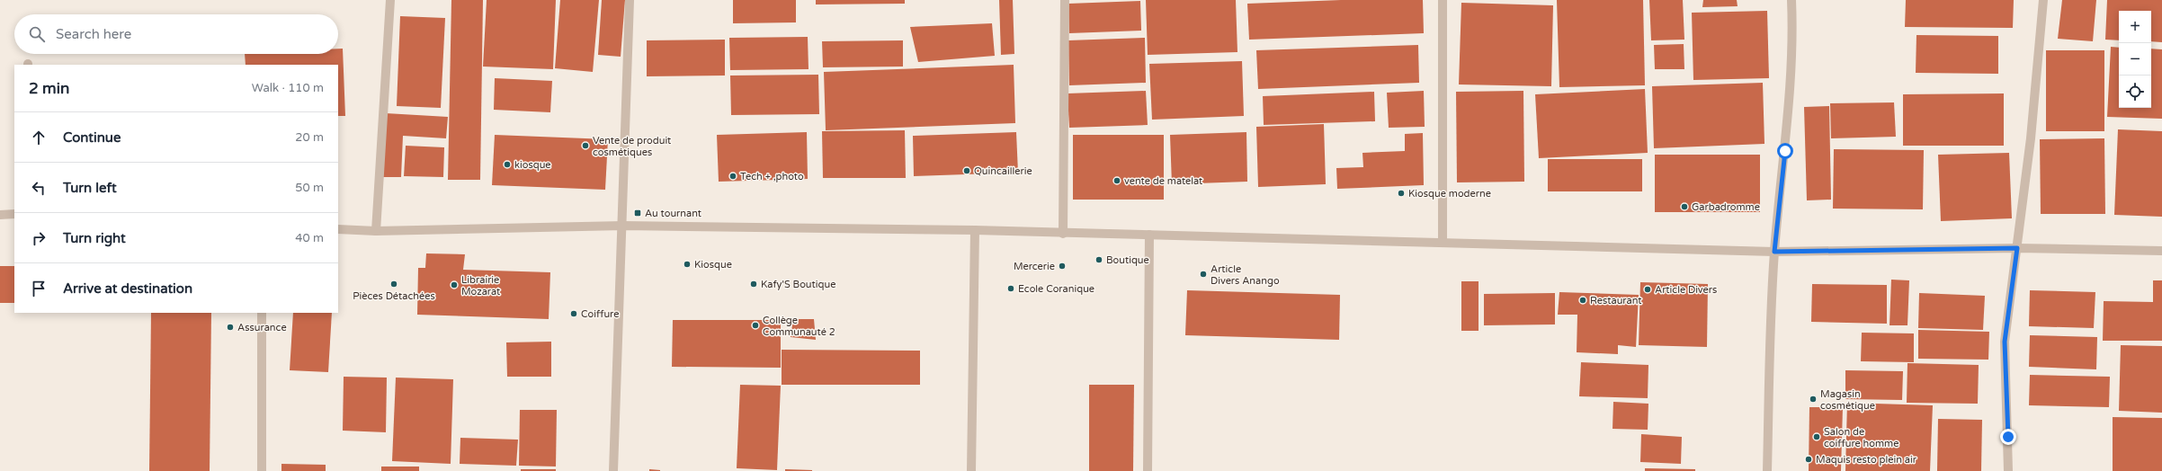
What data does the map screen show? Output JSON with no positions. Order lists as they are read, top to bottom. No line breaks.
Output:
{"places":{"other":["Vente de produit cosmétiques","kiosque","Quincaillerie","Tech + ,photo","vente de matelat","Kiosque moderne","Garbadromme","Boutique","Kiosque","Mercerie","Article Divers Anango","Pièces Détachées","Kafy'S Boutique","Librairie Mozarat","Ecole Coranique","Article Divers","Restaurant","Coiffure","Collège Communauté 2","Assurance","Magasin cosmétique","Salon de coiffure homme","Maquis resto plein air"],"transit":["Au tournant"]},"page":{"map_buttons":["+","−"],"search":"Search here","heading":["2 min","Walk · 110 m"],"list":[["Continue","20 m"],["Turn left","50 m"],["Turn right","40 m"],"Arrive at destination"]}}
